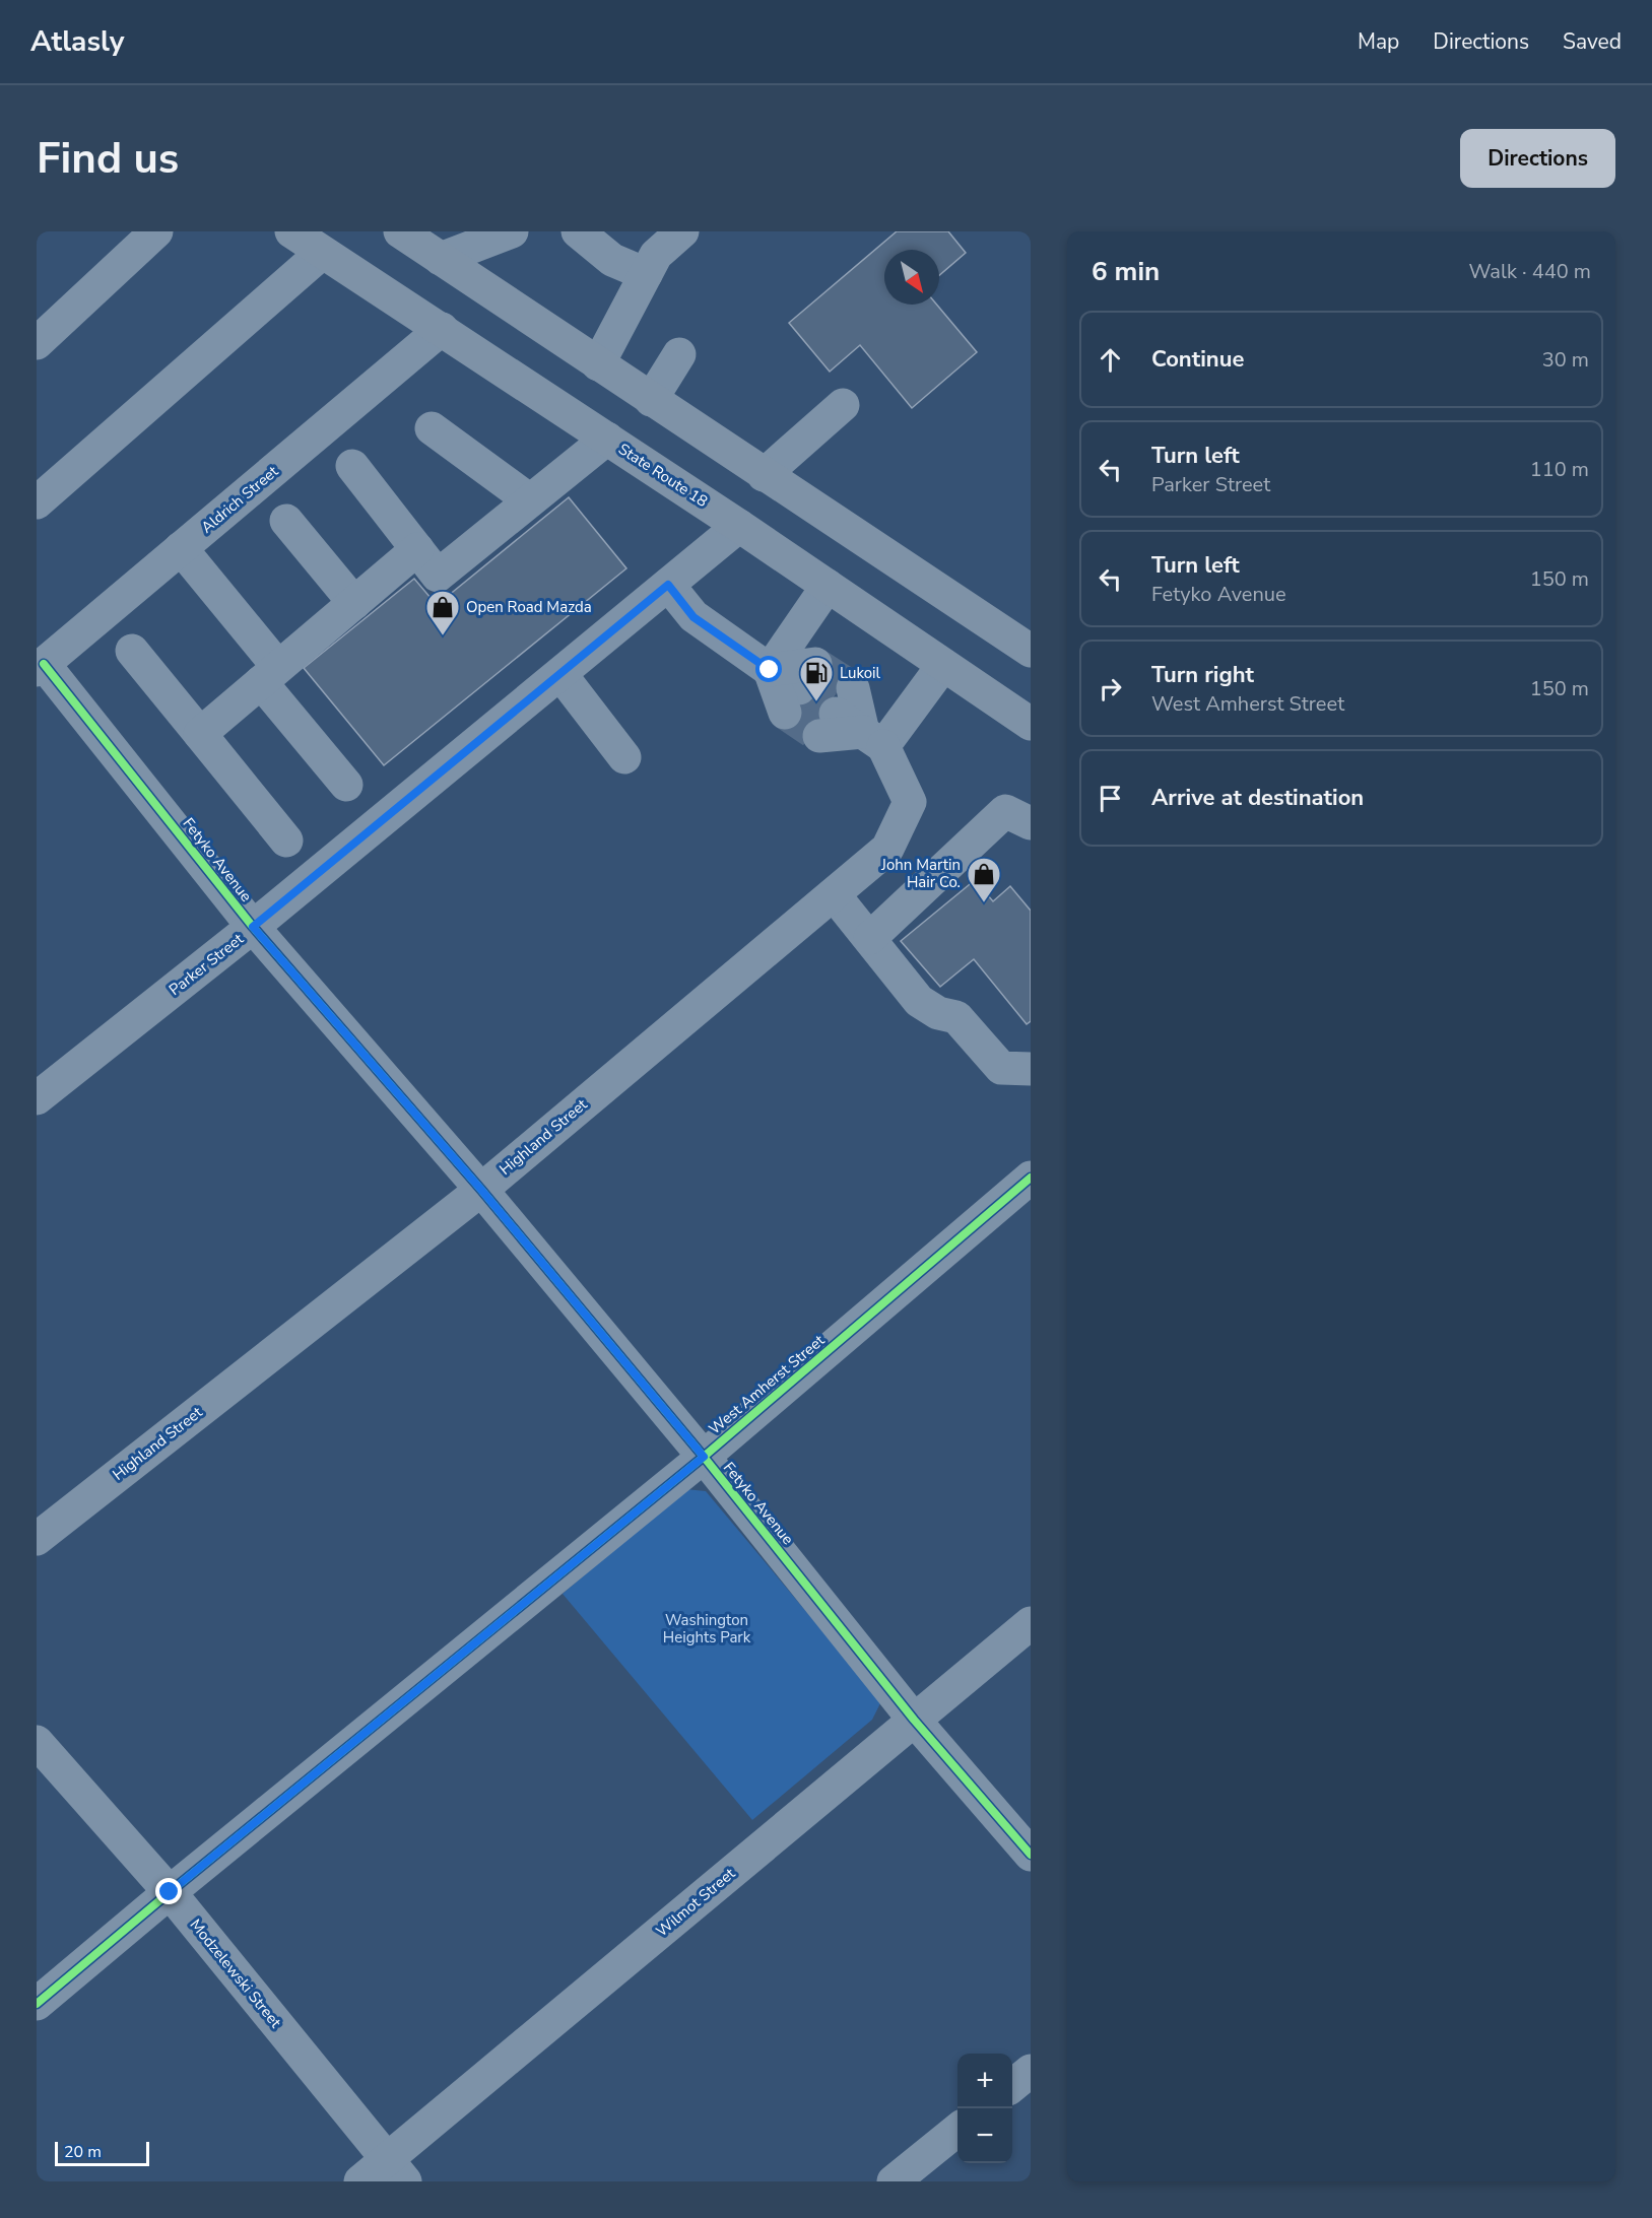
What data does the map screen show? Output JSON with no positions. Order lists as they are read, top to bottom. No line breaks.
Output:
{"streets":{"highway":["State Route 18"],"street":["Aldrich Street","Fetyko Avenue","Parker Street","Highland Street","West Amherst Street","Wilmot Street","Modzelewski Street"]},"crossings":[["State Route 18","Aldrich Street"],["State Route 18","Parker Street"],["Aldrich Street","Fetyko Avenue"],["Fetyko Avenue","Parker Street"],["Fetyko Avenue","Highland Street"],["Fetyko Avenue","West Amherst Street"],["Fetyko Avenue","Wilmot Street"],["West Amherst Street","Modzelewski Street"],["Wilmot Street","Modzelewski Street"]],"parks":["Washington Heights Park"],"places":{"shop":["Open Road Mazda","John Martin Hair Co."],"fuel station":["Lukoil"]},"scale_bar":"20 m","north":"bottom right","page":{"header":"Atlasly","nav":["Map","Directions","Saved"],"buttons":"Directions","title":"Find us","heading":["6 min","Walk · 440 m"],"list":[["Continue","30 m"],["Turn left","Parker Street","110 m"],["Turn left","Fetyko Avenue","150 m"],["Turn right","West Amherst Street","150 m"],"Arrive at destination"],"map_buttons":["+","−"],"scale":"20 m"}}
